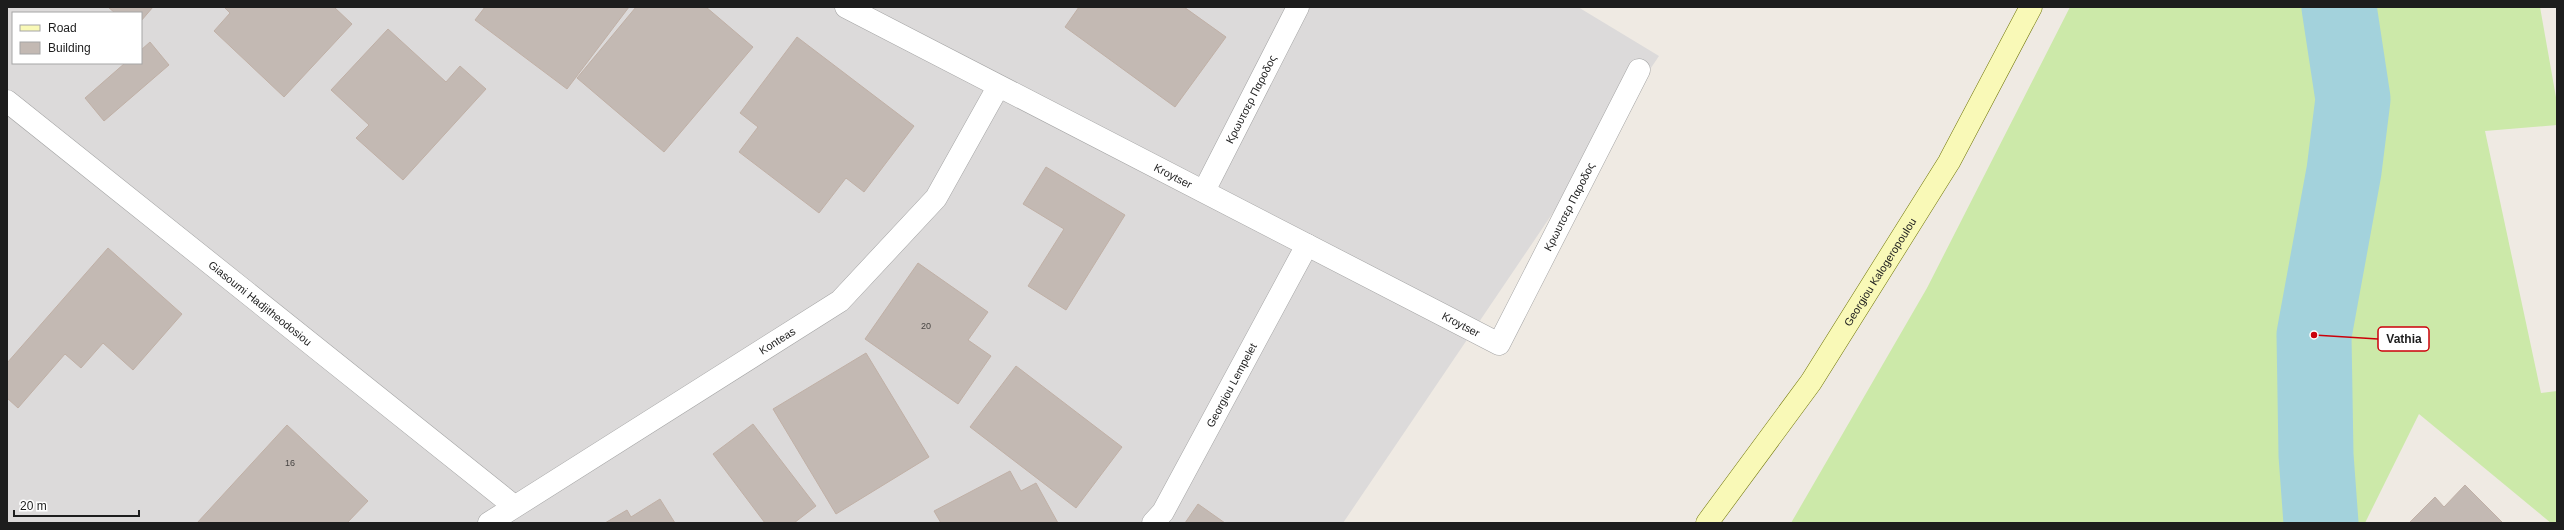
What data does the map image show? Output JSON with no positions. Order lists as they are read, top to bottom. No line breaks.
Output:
{"streets":{"street":["Κρωυτσερ Παροδος","Kroytser","Georgiou Kalogeropoulou","Giasoumi Hadjitheodosiou","Konteas","Georgiou Lempelet"]},"crossings":[["Κρωυτσερ Παροδος","Kroytser"],["Kroytser","Konteas"],["Kroytser","Georgiou Lempelet"],["Giasoumi Hadjitheodosiou","Konteas"]],"places":["Vathia"],"house_numbers":["20","16"],"legend":["Road","Building"],"scale_bar":"20 m"}
